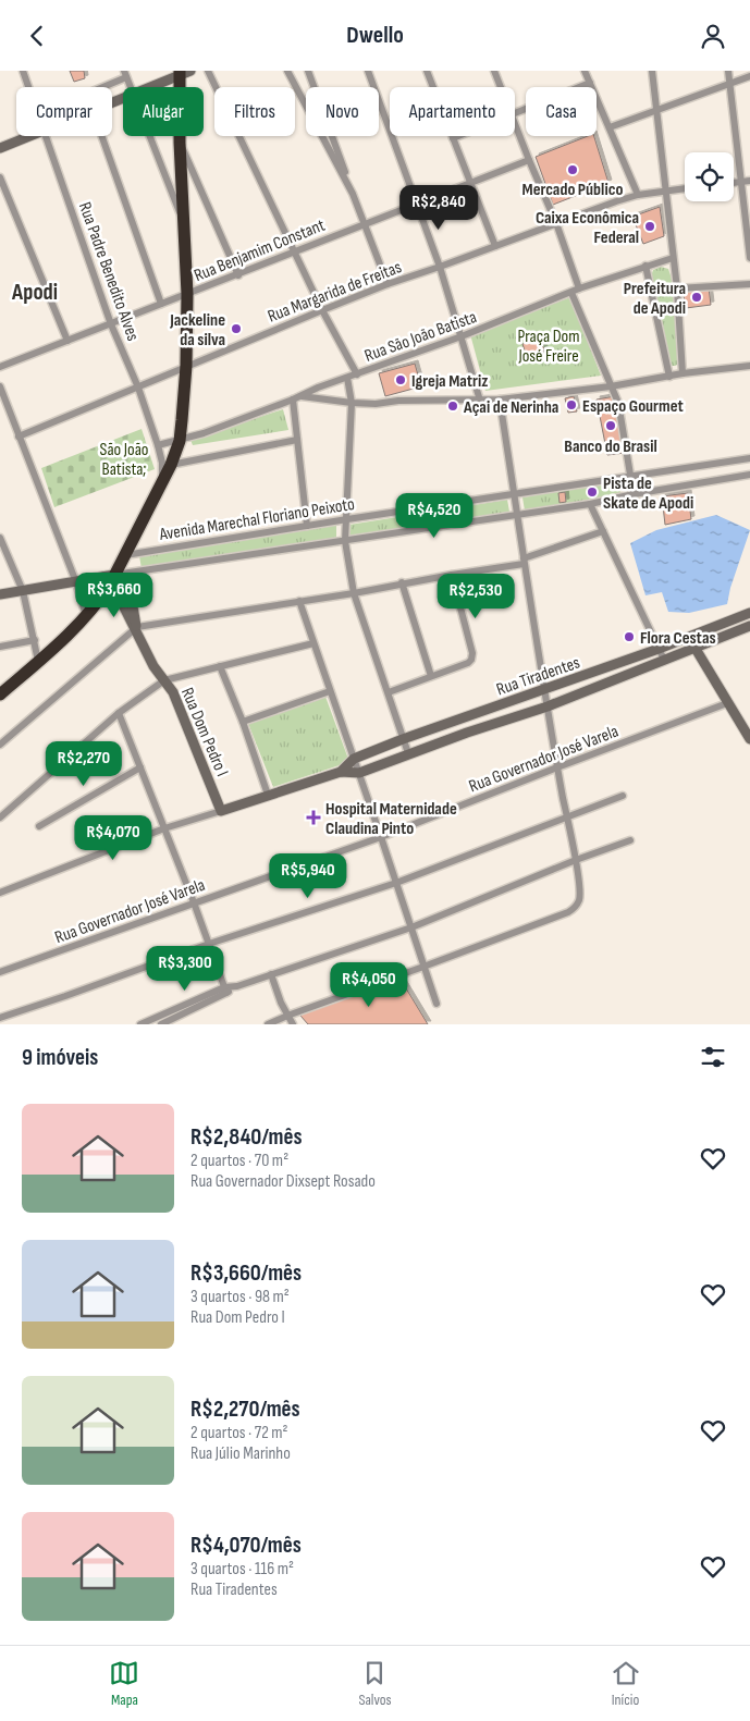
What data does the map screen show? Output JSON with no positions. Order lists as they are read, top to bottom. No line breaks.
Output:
{"streets":{"street":["Rua Benjamim Constant","Rua Padre Benedito Alves","Rua Margarida de Freitas","Rua São João Batista","Avenida Marechal Floriano Peixoto","Rua Tiradentes","Rua Dom Pedro I","Rua Governador José Varela"]},"crossings":[["Rua Benjamim Constant","Rua Padre Benedito Alves"],["Rua Padre Benedito Alves","Rua Margarida de Freitas"],["Rua Padre Benedito Alves","Rua São João Batista"],["Avenida Marechal Floriano Peixoto","Rua Dom Pedro I"],["Rua Tiradentes","Rua Dom Pedro I"]],"districts":["Apodi"],"parks":["Praça Dom José Freire","São João Batista;"],"places":{"other":["Mercado Público","Caixa Econômica Federal","Prefeitura de Apodi","Jackeline da silva","Igreja Matriz","Espaço Gourmet","Açai de Nerinha","Banco do Brasil","Pista de Skate de Apodi","Flora Cestas"],"health":["Hospital Maternidade Claudina Pinto"]},"page":{"header":"Dwello","chip":["Comprar","Alugar","Filtros","Novo","Apartamento","Casa"],"price":["R$2,840","R$4,520","R$3,660","R$2,530","R$2,270","R$4,070","R$5,940","R$3,300","R$4,050"],"heading":"9 imóveis","list":[{"name":"R$2,840/mês","note":"2 quartos · 70 m² · Rua Governador Dixsept Rosado"},{"name":"R$3,660/mês","note":"3 quartos · 98 m² · Rua Dom Pedro I"},{"name":"R$2,270/mês","note":"2 quartos · 72 m² · Rua Júlio Marinho"},{"name":"R$4,070/mês","note":"3 quartos · 116 m² · Rua Tiradentes"}],"tabs":["Mapa","Salvos","Início"]}}
